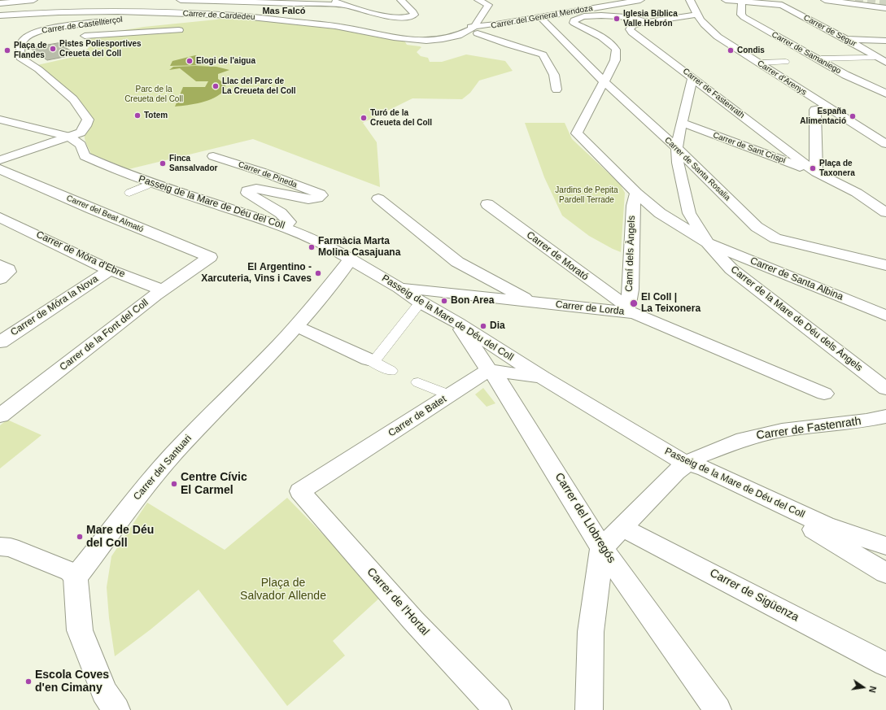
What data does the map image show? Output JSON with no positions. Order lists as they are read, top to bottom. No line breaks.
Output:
{"streets":{"street":["Carrer de Cardedeu","Carrer del General Mendoza","Carrer de Castellterçol","Carrer de Segur","Carrer de Samaniego","Carrer d'Arenys","Carrer de Fastenrath","Carrer de Sant Crispí","Carrer de Santa Rosalia","Carrer de Pineda","Passeig de la Mare de Déu del Coll","Carrer del Beat Almató","Camí dels Àngels","Carrer de Móra d'Ebre","Carrer de Morató","Carrer de Santa Albina","Carrer de Móra la Nova","Carrer de Lorda","Carrer de la Mare de Déu dels Àngels","Carrer de la Font del Coll","Carrer de Batet","Carrer del Santuari","Carrer del Llobregós","Carrer de Sigüenza","Carrer de l'Hortal"]},"crossings":[["Carrer de Cardedeu","Carrer del General Mendoza"],["Carrer de Cardedeu","Carrer de Castellterçol"],["Carrer del General Mendoza","Carrer de Santa Rosalia"],["Carrer de Segur","Carrer de Samaniego"],["Carrer d'Arenys","Carrer de Fastenrath"],["Carrer de Fastenrath","Carrer de Sant Crispí"],["Carrer de Fastenrath","Passeig de la Mare de Déu del Coll"],["Carrer de Fastenrath","Carrer del Llobregós"],["Carrer de Fastenrath","Carrer de Sigüenza"],["Carrer de Santa Rosalia","Carrer de la Mare de Déu dels Àngels"],["Carrer de Pineda","Passeig de la Mare de Déu del Coll"],["Passeig de la Mare de Déu del Coll","Carrer de Lorda"],["Passeig de la Mare de Déu del Coll","Carrer del Santuari"],["Passeig de la Mare de Déu del Coll","Carrer del Llobregós"],["Carrer del Beat Almató","Carrer de la Font del Coll"],["Camí dels Àngels","Carrer de Morató"],["Camí dels Àngels","Carrer de Lorda"],["Camí dels Àngels","Carrer de la Mare de Déu dels Àngels"],["Carrer de Móra d'Ebre","Carrer de Móra la Nova"],["Carrer de Móra d'Ebre","Carrer de la Font del Coll"],["Carrer de Morató","Carrer de Lorda"],["Carrer de Santa Albina","Carrer de la Mare de Déu dels Àngels"],["Carrer de Batet","Carrer del Llobregós"],["Carrer de Batet","Carrer de l'Hortal"]],"districts":["Mas Falcó"],"parks":["Parc de la Creueta del Coll","Jardins de Pepita Pardell Terrade","Plaça de Salvador Allende"],"places":["Iglesia Bíblica Valle Hebrón","Pistes Poliesportives Creueta del Coll","Plaça de Flandes","Condis","Elogi de l'aigua","Llac del Parc de La Creueta del Coll","Totem","España Alimentació","Turó de la Creueta del Coll","Finca Sansalvador","Plaça de Taxonera","Farmàcia Marta Molina Casajuana","El Argentino - Xarcuteria, Vins i Caves","Bon Area","El Coll | La Teixonera","Dia","Centre Cívic El Carmel","Mare de Déu del Coll","Escola Coves d'en Cimany"],"north":"right"}
